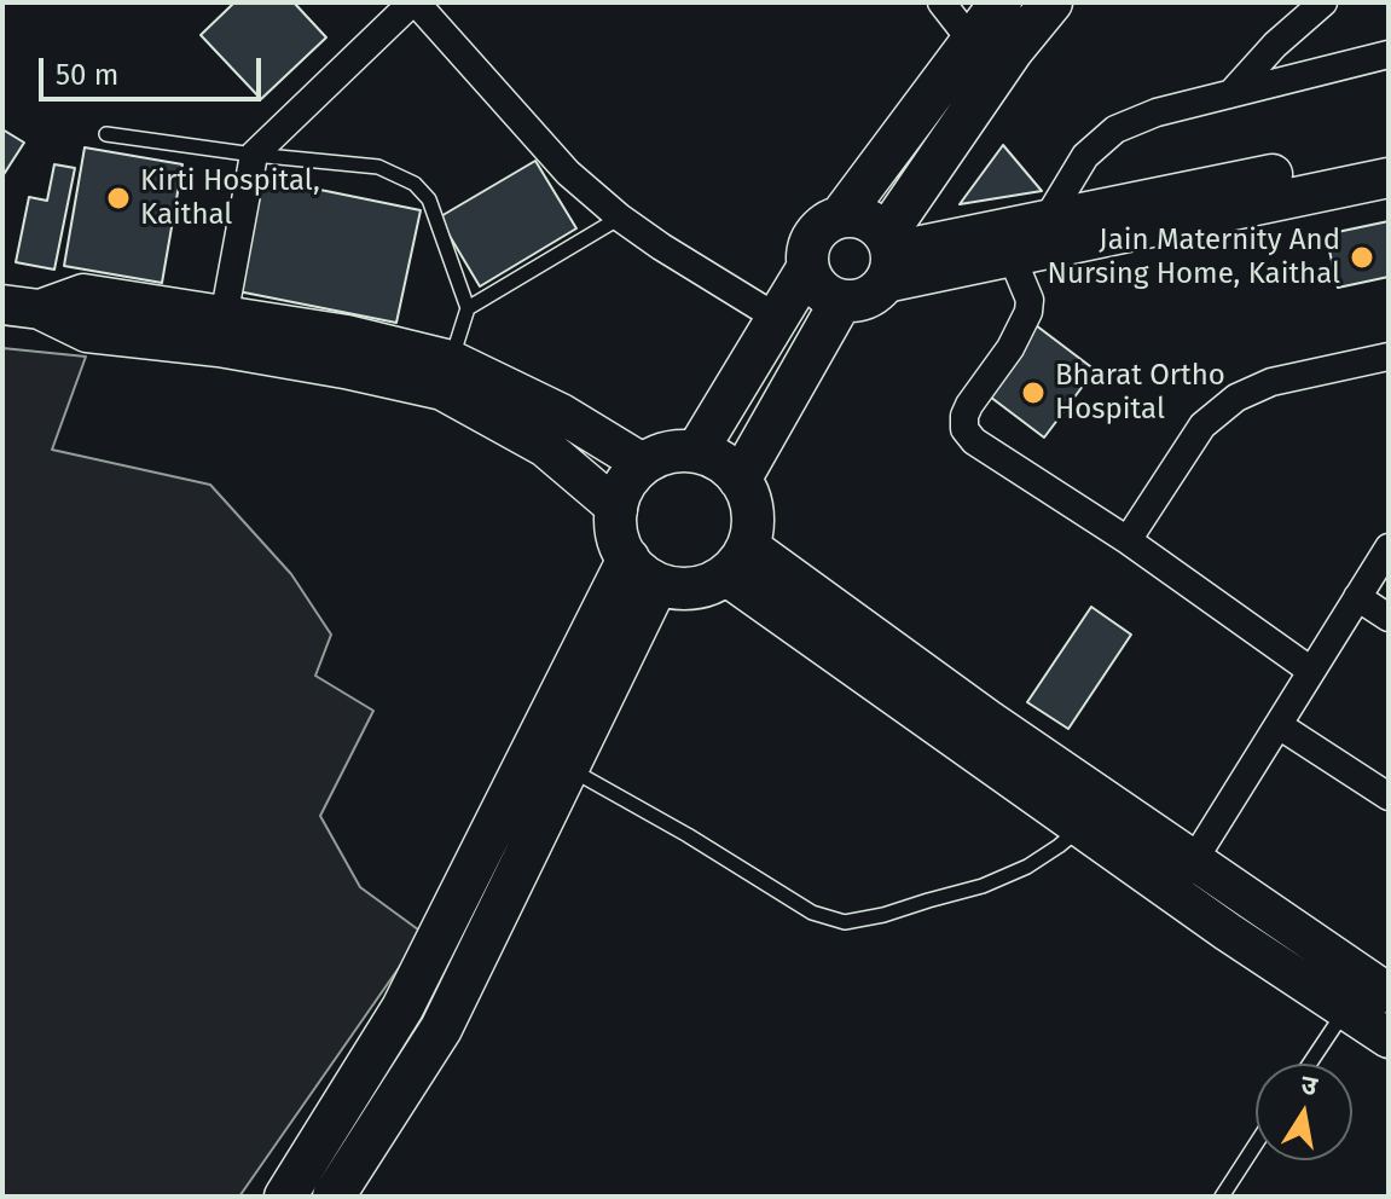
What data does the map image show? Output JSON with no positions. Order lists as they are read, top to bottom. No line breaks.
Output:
{"places":["Kirti Hospital, Kaithal","Jain Maternity And Nursing Home, Kaithal","Bharat Ortho Hospital"],"scale_bar":"50 m","north":"top"}
